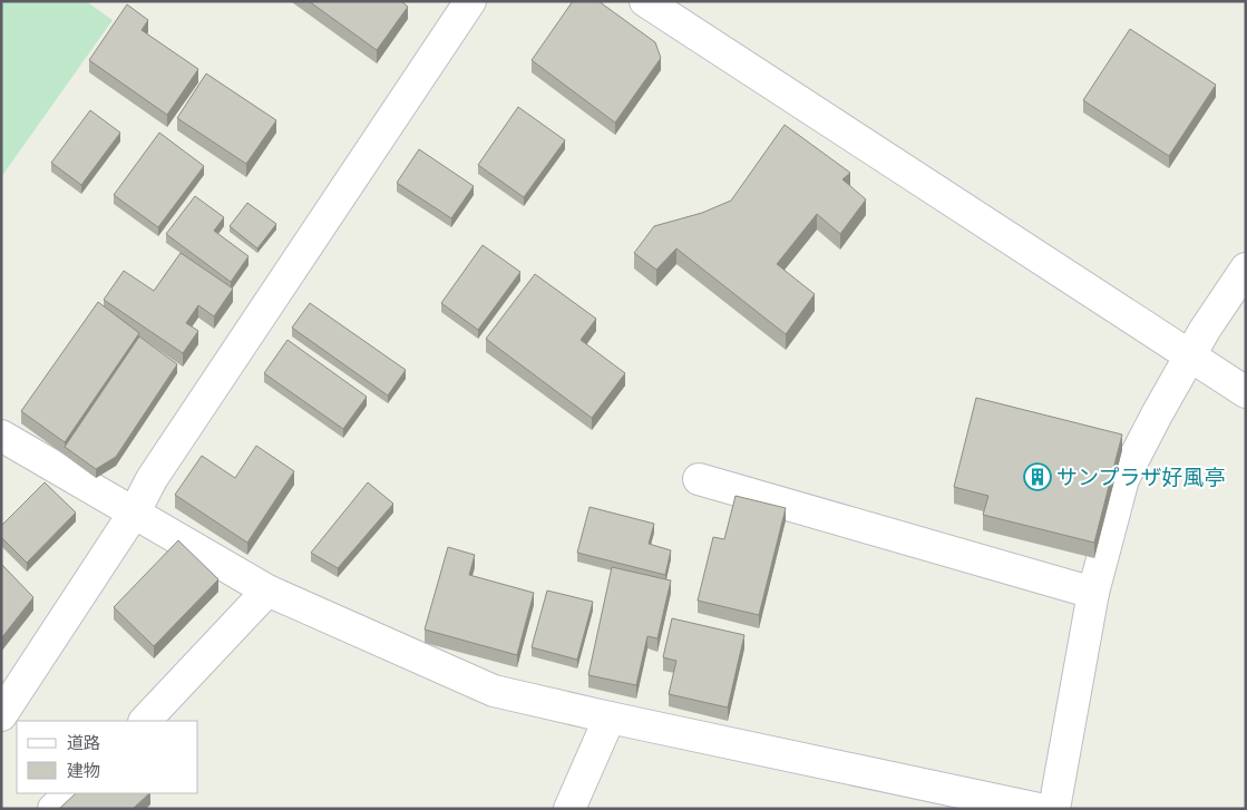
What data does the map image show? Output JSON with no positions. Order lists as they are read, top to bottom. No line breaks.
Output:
{"places":{"building":["サンプラザ好風亭"]},"legend":["道路","建物"]}
